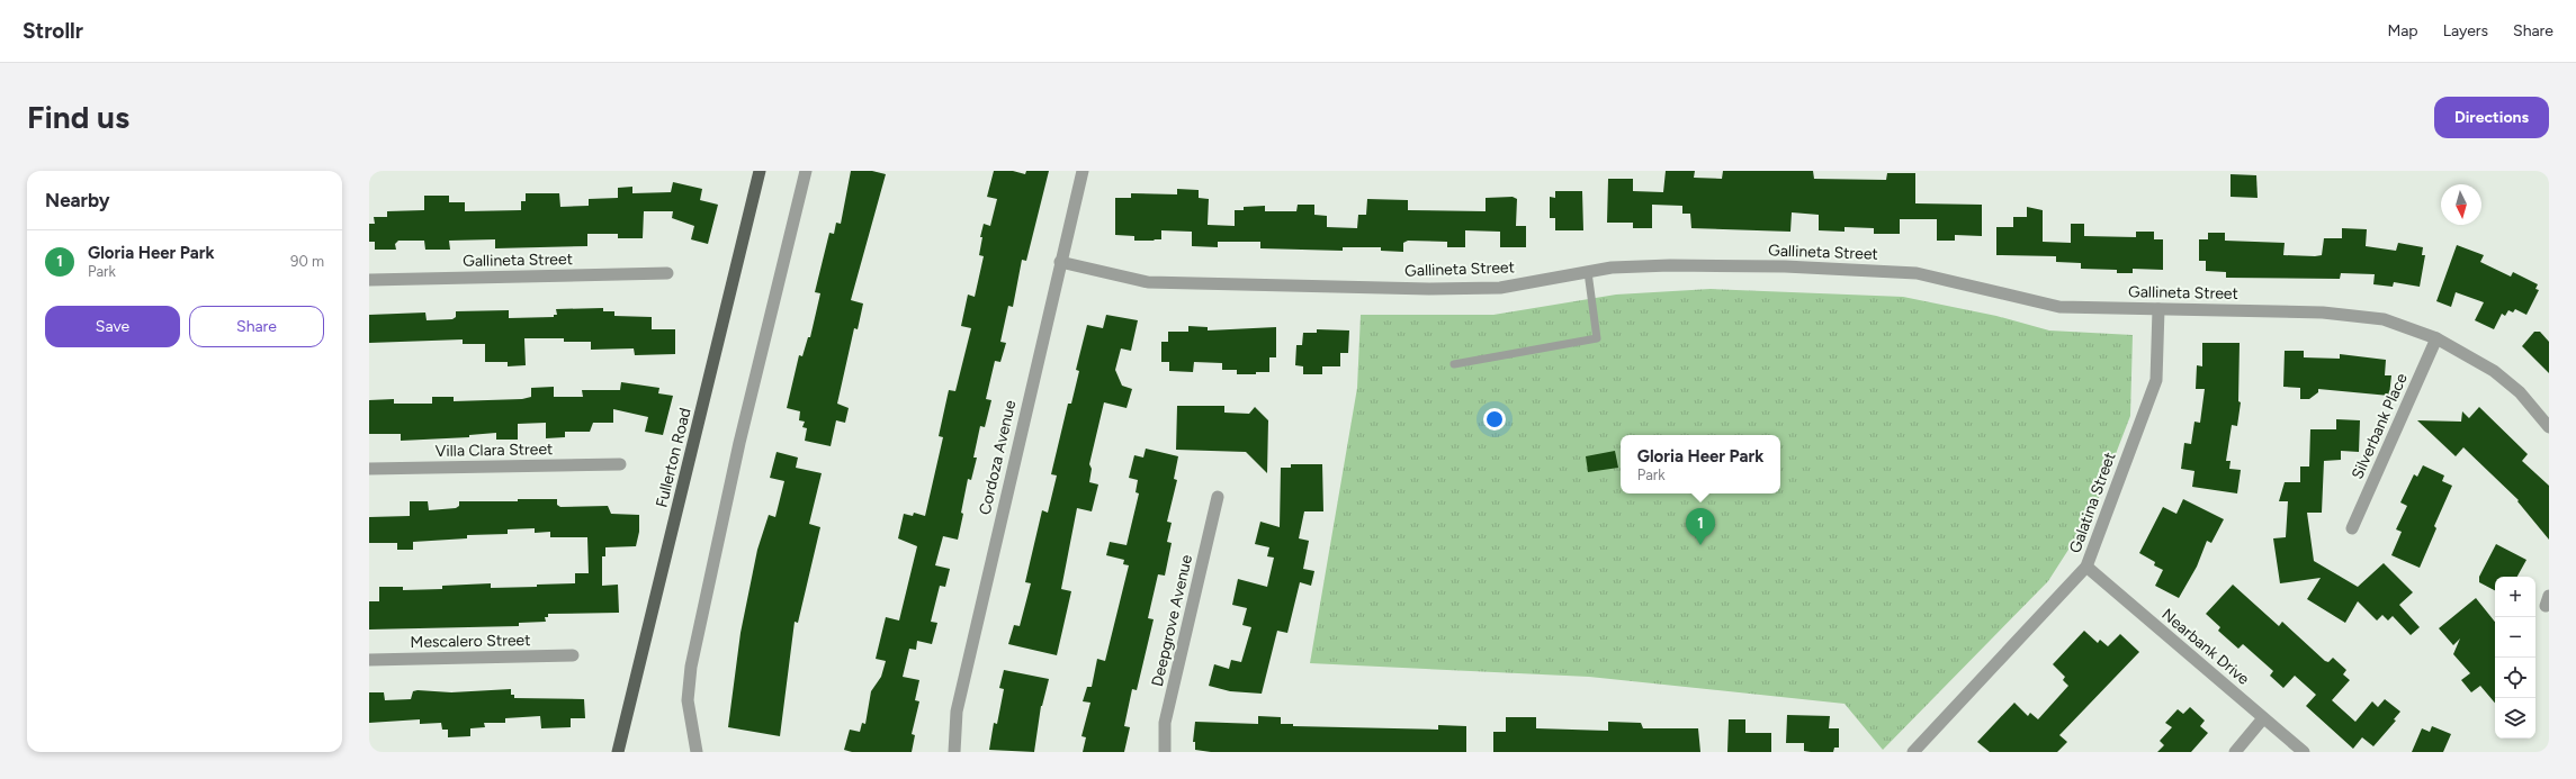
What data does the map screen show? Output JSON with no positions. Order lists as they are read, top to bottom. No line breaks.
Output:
{"streets":{"main road":["Fullerton Road"],"street":["Gallineta Street","Silverbank Place","Villa Clara Street","Cordoza Avenue","Galatina Street","Deepgrove Avenue","Mescalero Street","Nearbank Drive"]},"crossings":[["Gallineta Street","Silverbank Place"],["Gallineta Street","Cordoza Avenue"],["Gallineta Street","Galatina Street"],["Galatina Street","Nearbank Drive"]],"north":"bottom","page":{"header":"Strollr","nav":["Map","Layers","Share"],"buttons":["Directions",["Save","Share"]],"title":"Find us","heading":"Nearby","list":[{"mark":"1","name":"Gloria Heer Park","note":"Park","value":"90 m"}],"popup":["Gloria Heer Park","Park"],"pins":"1","map_buttons":["+","−"]}}
